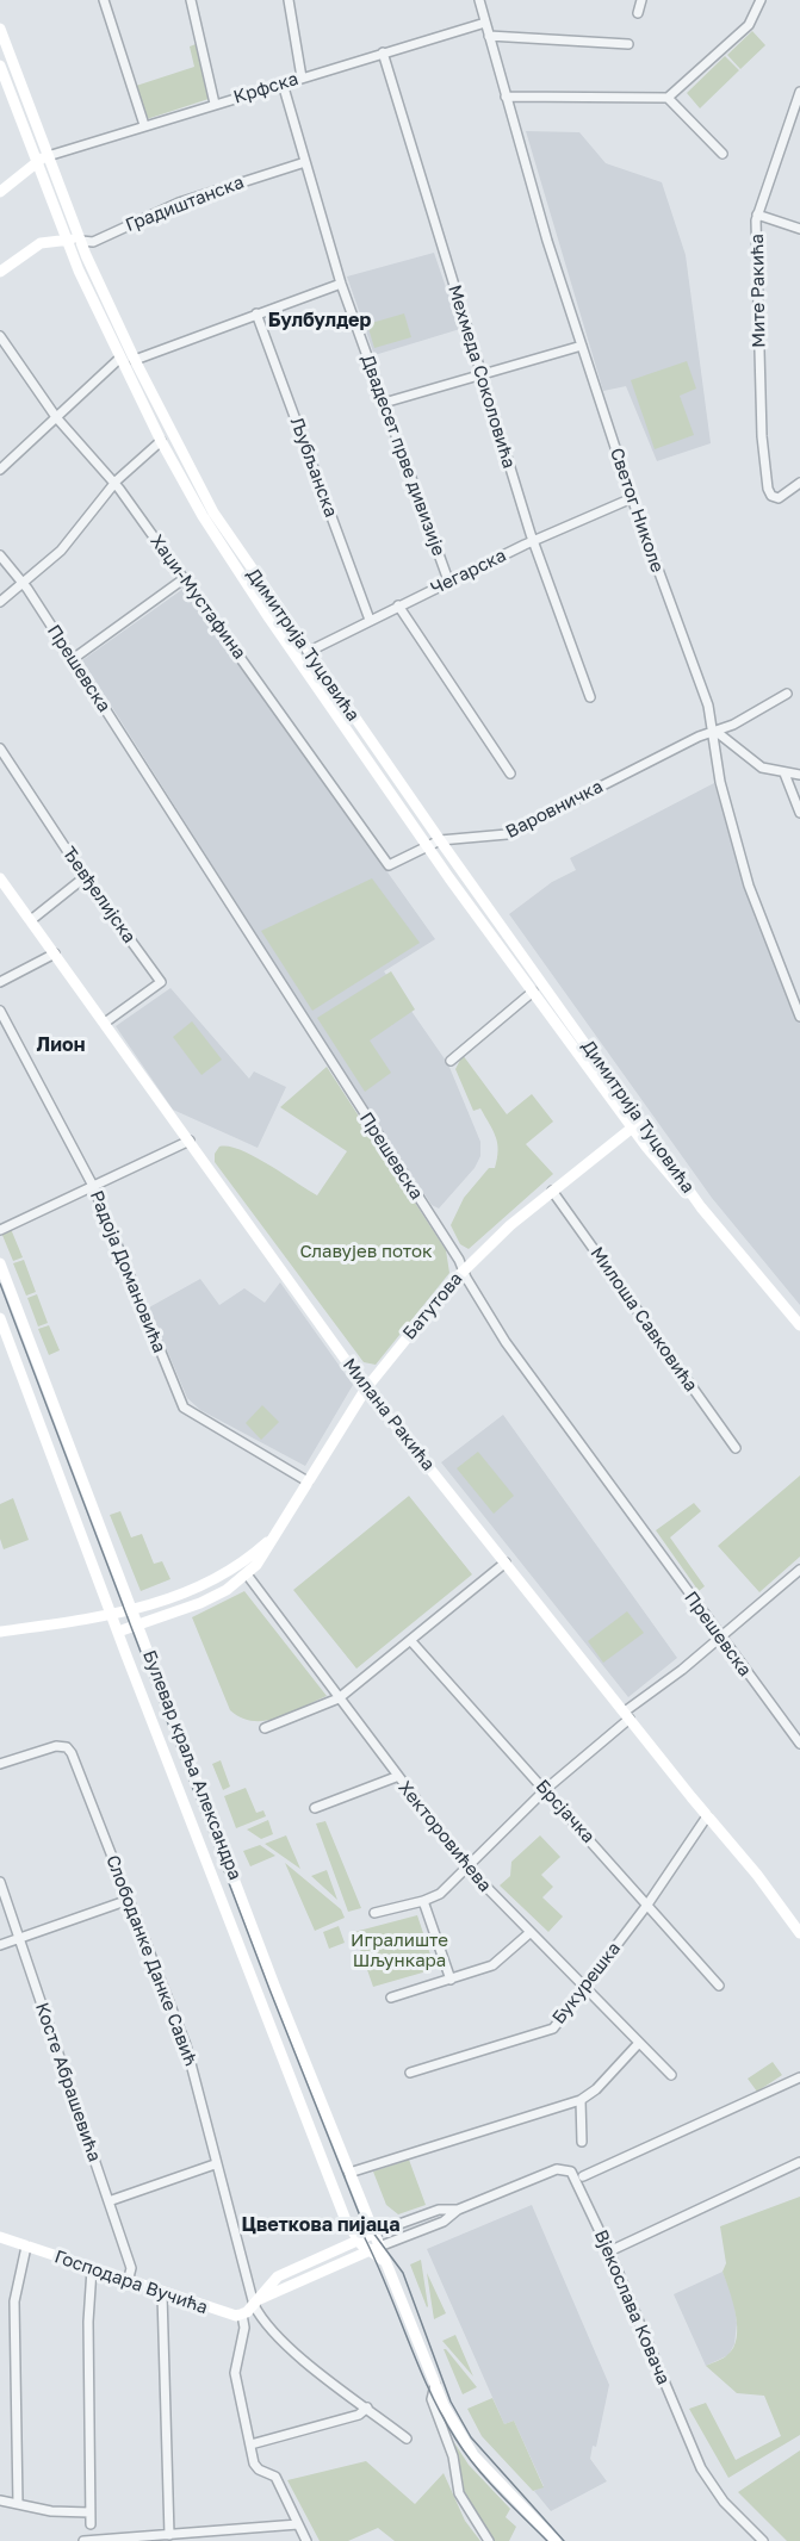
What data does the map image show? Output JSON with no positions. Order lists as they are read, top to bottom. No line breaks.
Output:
{"streets":{"main road":["Градиштанска","Димитрија Туцовића","Батутова","Милана Ракића","Булевар краља Александра","Господара Вучића"],"street":["Крфска","Мите Ракића","Мехмеда Соколовића","Двадесет прве дивизије","Љубљанска","Светог Николе","Чегарска","Хаџи-Мустафина","Прешевска","Варовничка","Ђевђелијска","Радоја Домановића","Милоша Савковића","Брсјачка","Хекторовићева","Слободанке Данке Савић","Букурешка","Косте Абрашевића","Вјекослава Ковача"]},"crossings":[["Крфска","Мехмеда Соколовића"],["Крфска","Двадесет прве дивизије"],["Крфска","Светог Николе"],["Крфска","Димитрија Туцовића"],["Градиштанска","Двадесет прве дивизије"],["Градиштанска","Димитрија Туцовића"],["Мехмеда Соколовића","Чегарска"],["Двадесет прве дивизије","Чегарска"],["Љубљанска","Чегарска"],["Светог Николе","Чегарска"],["Светог Николе","Варовничка"],["Чегарска","Димитрија Туцовића"],["Хаџи-Мустафина","Варовничка"],["Димитрија Туцовића","Варовничка"],["Димитрија Туцовића","Батутова"],["Прешевска","Батутова"],["Ђевђелијска","Милана Ракића"],["Радоја Домановића","Батутова"],["Батутова","Милоша Савковића"],["Батутова","Милана Ракића"],["Батутова","Булевар краља Александра"],["Батутова","Хекторовићева"],["Милана Ракића","Букурешка"],["Булевар краља Александра","Вјекослава Ковача"],["Брсјачка","Букурешка"],["Хекторовићева","Букурешка"],["Косте Абрашевића","Господара Вучића"]],"districts":["Булбулдер","Лион","Цветкова пијаца"],"parks":["Славујев поток","Игралиште Шљункара"]}
